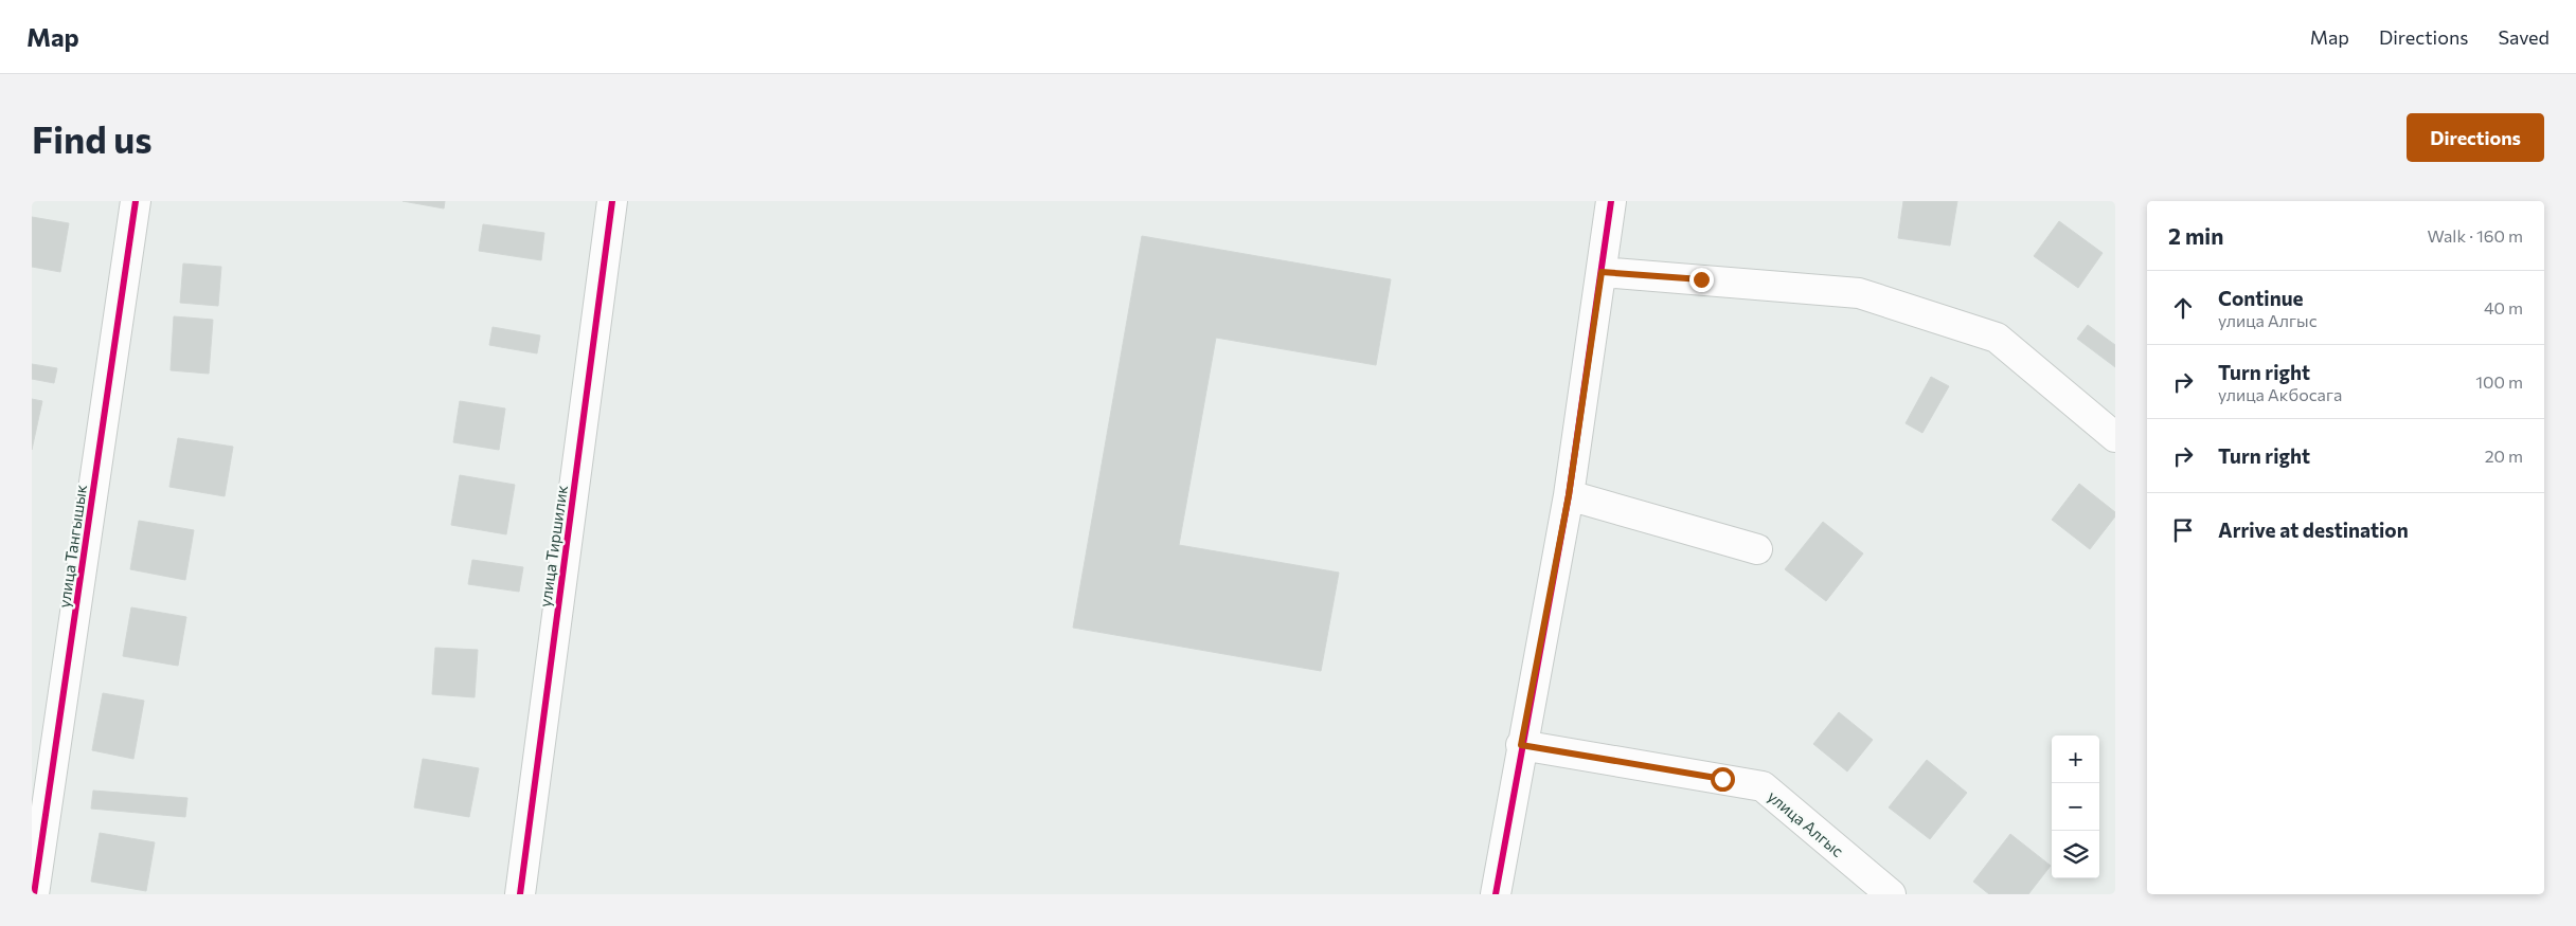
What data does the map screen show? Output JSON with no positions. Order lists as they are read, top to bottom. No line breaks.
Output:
{"streets":{"street":["улица Тангышык","улица Тиршилик","улица Алгыс"]},"page":{"header":"Map","nav":["Map","Directions","Saved"],"buttons":"Directions","title":"Find us","heading":["2 min","Walk · 160 m"],"list":[["Continue","улица Алгыс","40 m"],["Turn right","улица Акбосага","100 m"],["Turn right","20 m"],"Arrive at destination"],"map_buttons":["+","−"]}}
